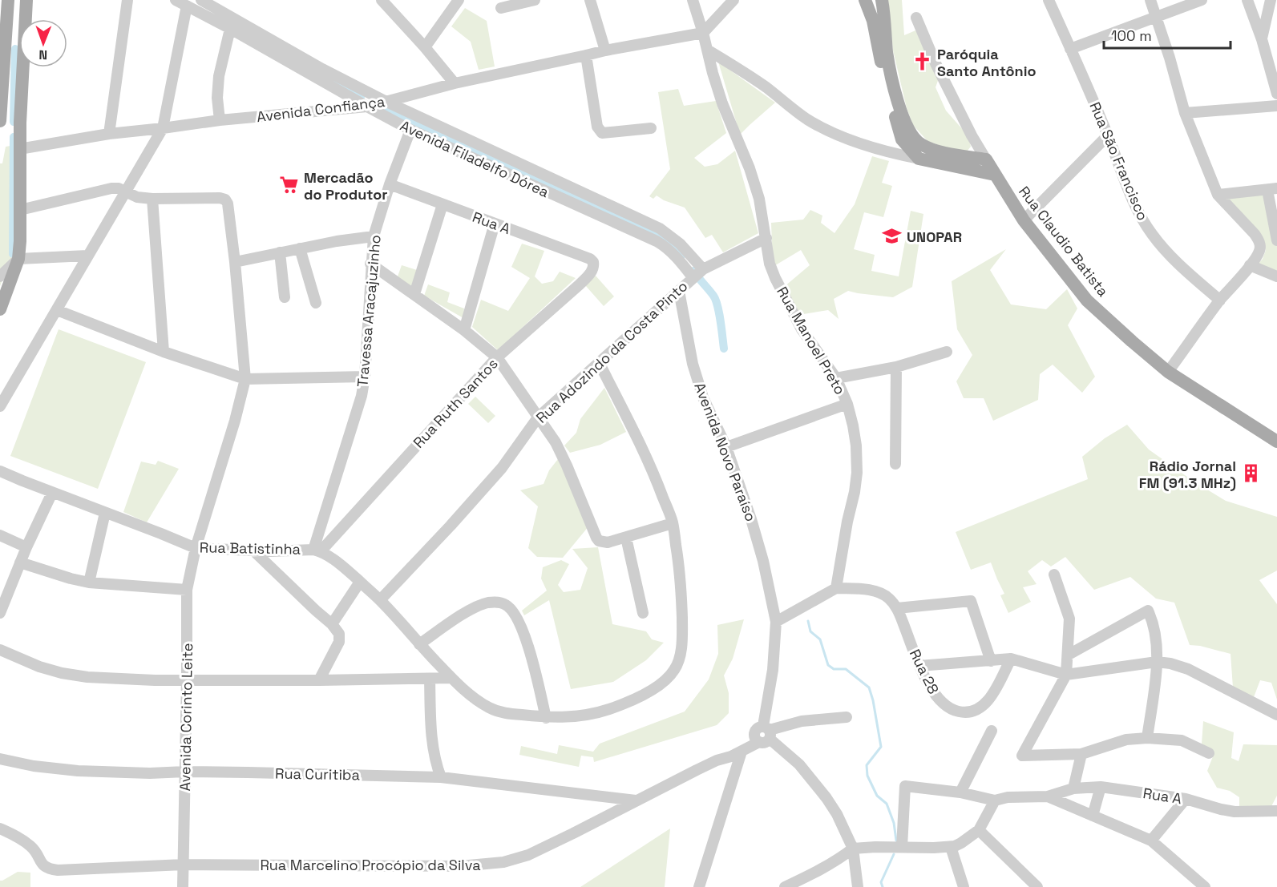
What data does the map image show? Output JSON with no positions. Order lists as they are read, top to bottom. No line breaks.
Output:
{"streets":{"main road":["Rua Claudio Batista"],"street":["Avenida Confiança","Avenida Filadelfo Dórea","Rua São Francisco","Rua A","Travessa Aracajuzinho","Rua Manoel Preto","Rua Adozindo da Costa Pinto","Rua Ruth Santos","Avenida Novo Paraíso","Rua Batistinha","Rua 28","Avenida Corinto Leite","Rua Curitiba","Rua Marcelino Procópio da Silva"]},"crossings":[["Avenida Confiança","Avenida Filadelfo Dórea"],["Avenida Confiança","Rua Manoel Preto"],["Avenida Filadelfo Dórea","Travessa Aracajuzinho"],["Avenida Filadelfo Dórea","Rua Adozindo da Costa Pinto"],["Rua A","Travessa Aracajuzinho"],["Rua A","Rua Ruth Santos"],["Travessa Aracajuzinho","Rua Ruth Santos"],["Travessa Aracajuzinho","Rua Batistinha"],["Rua Manoel Preto","Rua Adozindo da Costa Pinto"],["Rua Manoel Preto","Rua 28"],["Rua Adozindo da Costa Pinto","Avenida Novo Paraíso"],["Rua Adozindo da Costa Pinto","Rua Batistinha"],["Rua Ruth Santos","Rua Batistinha"],["Avenida Novo Paraíso","Rua Marcelino Procópio da Silva"],["Rua Batistinha","Avenida Corinto Leite"],["Avenida Corinto Leite","Rua Curitiba"],["Avenida Corinto Leite","Rua Marcelino Procópio da Silva"],["Rua Curitiba","Rua Marcelino Procópio da Silva"]],"places":{"church":["Paróquia Santo Antônio"],"supermarket":["Mercadão do Produtor"],"school or university":["UNOPAR"],"building":["Rádio Jornal FM (91.3 MHz)"]},"scale_bar":"100 m","north":"bottom"}
